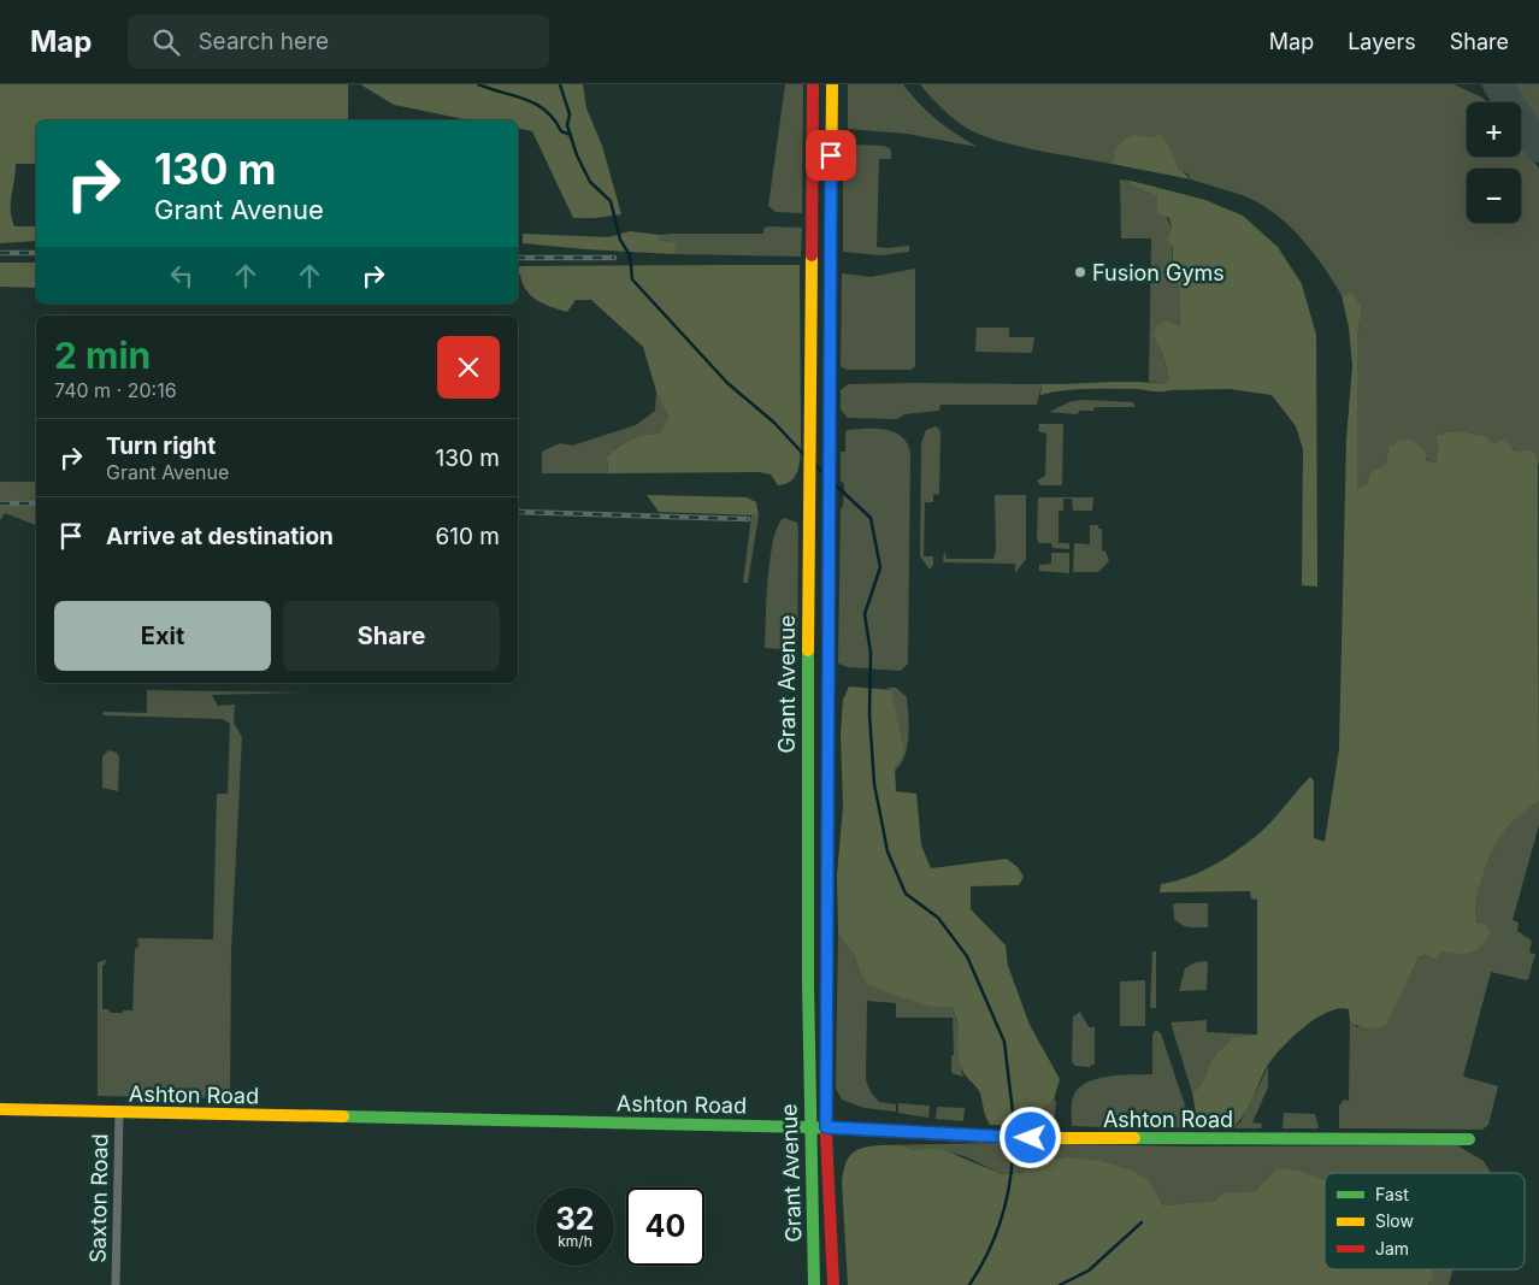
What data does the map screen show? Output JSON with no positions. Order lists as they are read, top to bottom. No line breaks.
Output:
{"streets":{"main road":["Grant Avenue","Ashton Road"],"street":["Saxton Road"]},"crossings":[["Grant Avenue","Ashton Road"],["Ashton Road","Saxton Road"]],"places":["Fusion Gyms"],"legend":["Fast","Slow","Jam"],"page":{"header":"Map","search":"Search here","nav":["Map","Layers","Share"],"map_buttons":["+","−"],"turn":["130 m","Grant Avenue"],"heading":["2 min","740 m · 20:16"],"list":[{"name":"Turn right","note":"Grant Avenue","value":"130 m"},{"name":"Arrive at destination","value":"610 m"}],"buttons":["Exit","Share"],"speed":"32 km/h","limit":"40"}}
